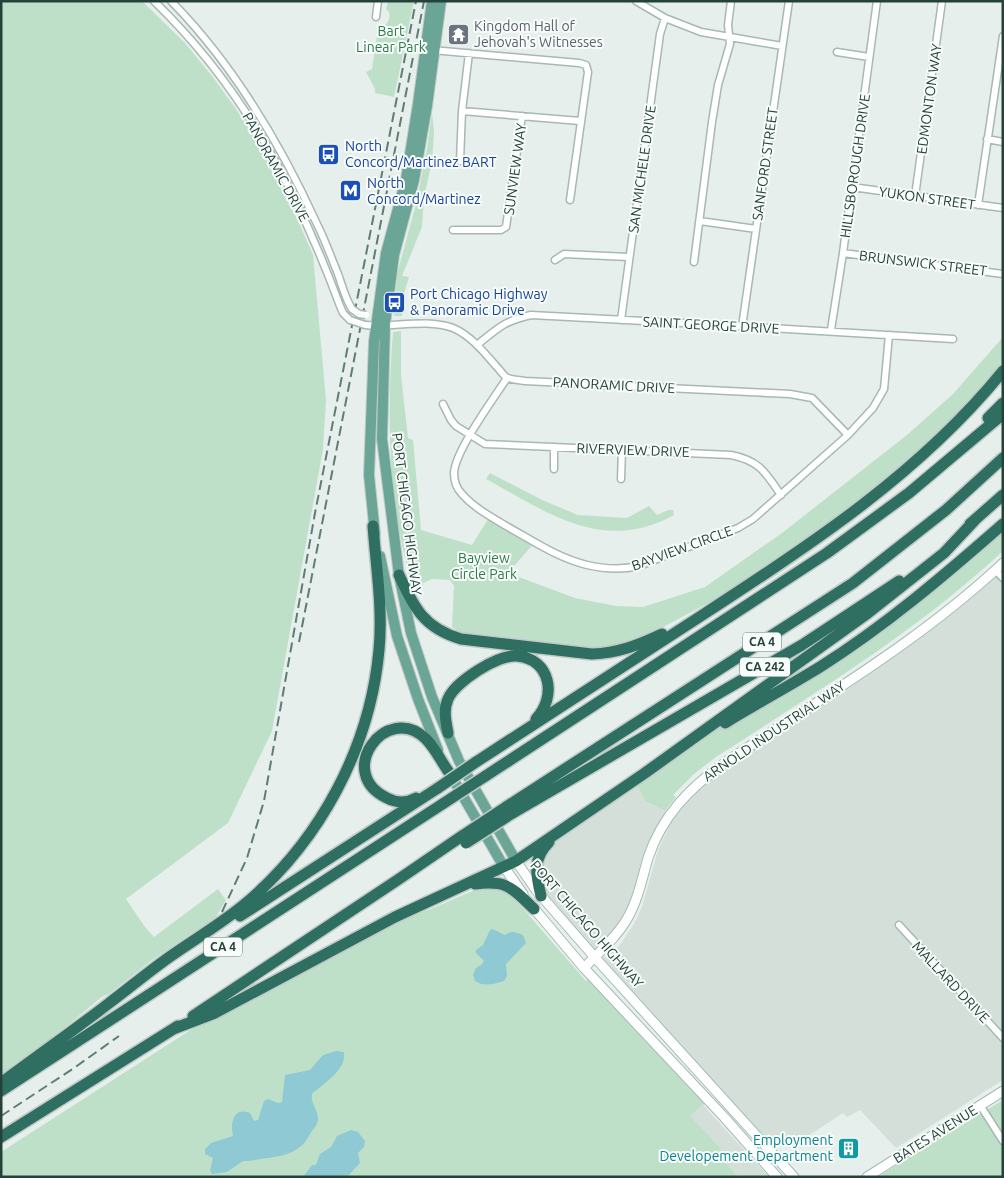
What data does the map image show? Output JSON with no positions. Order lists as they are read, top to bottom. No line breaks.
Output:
{"streets":{"highway":["CA 4","CA 242"],"main road":["PORT CHICAGO HIGHWAY"],"street":["EDMONTON WAY","SANFORD STREET","HILLSBOROUGH DRIVE","PANORAMIC DRIVE","SUNVIEW WAY","SAN MICHELE DRIVE","YUKON STREET","BRUNSWICK STREET","SAINT GEORGE DRIVE","RIVERVIEW DRIVE","BAYVIEW CIRCLE","ARNOLD INDUSTRIAL WAY","MALLARD DRIVE","BATES AVENUE"]},"crossings":[["EDMONTON WAY","YUKON STREET"],["SANFORD STREET","SAINT GEORGE DRIVE"],["HILLSBOROUGH DRIVE","YUKON STREET"],["HILLSBOROUGH DRIVE","BRUNSWICK STREET"],["HILLSBOROUGH DRIVE","SAINT GEORGE DRIVE"],["PANORAMIC DRIVE","SAINT GEORGE DRIVE"],["PANORAMIC DRIVE","PORT CHICAGO HIGHWAY"],["PANORAMIC DRIVE","BAYVIEW CIRCLE"],["SAN MICHELE DRIVE","SAINT GEORGE DRIVE"],["SAINT GEORGE DRIVE","BAYVIEW CIRCLE"],["RIVERVIEW DRIVE","BAYVIEW CIRCLE"],["PORT CHICAGO HIGHWAY","ARNOLD INDUSTRIAL WAY"],["CA 4","CA 242"]],"parks":["Bart Linear Park","Bayview Circle Park"],"places":{"temple":["Kingdom Hall of Jehovah's Witnesses"],"bus stop":["North Concord/Martinez BART","Port Chicago Highway & Panoramic Drive"],"metro station":["North Concord/Martinez"],"building":["Employment Developement Department"]}}
